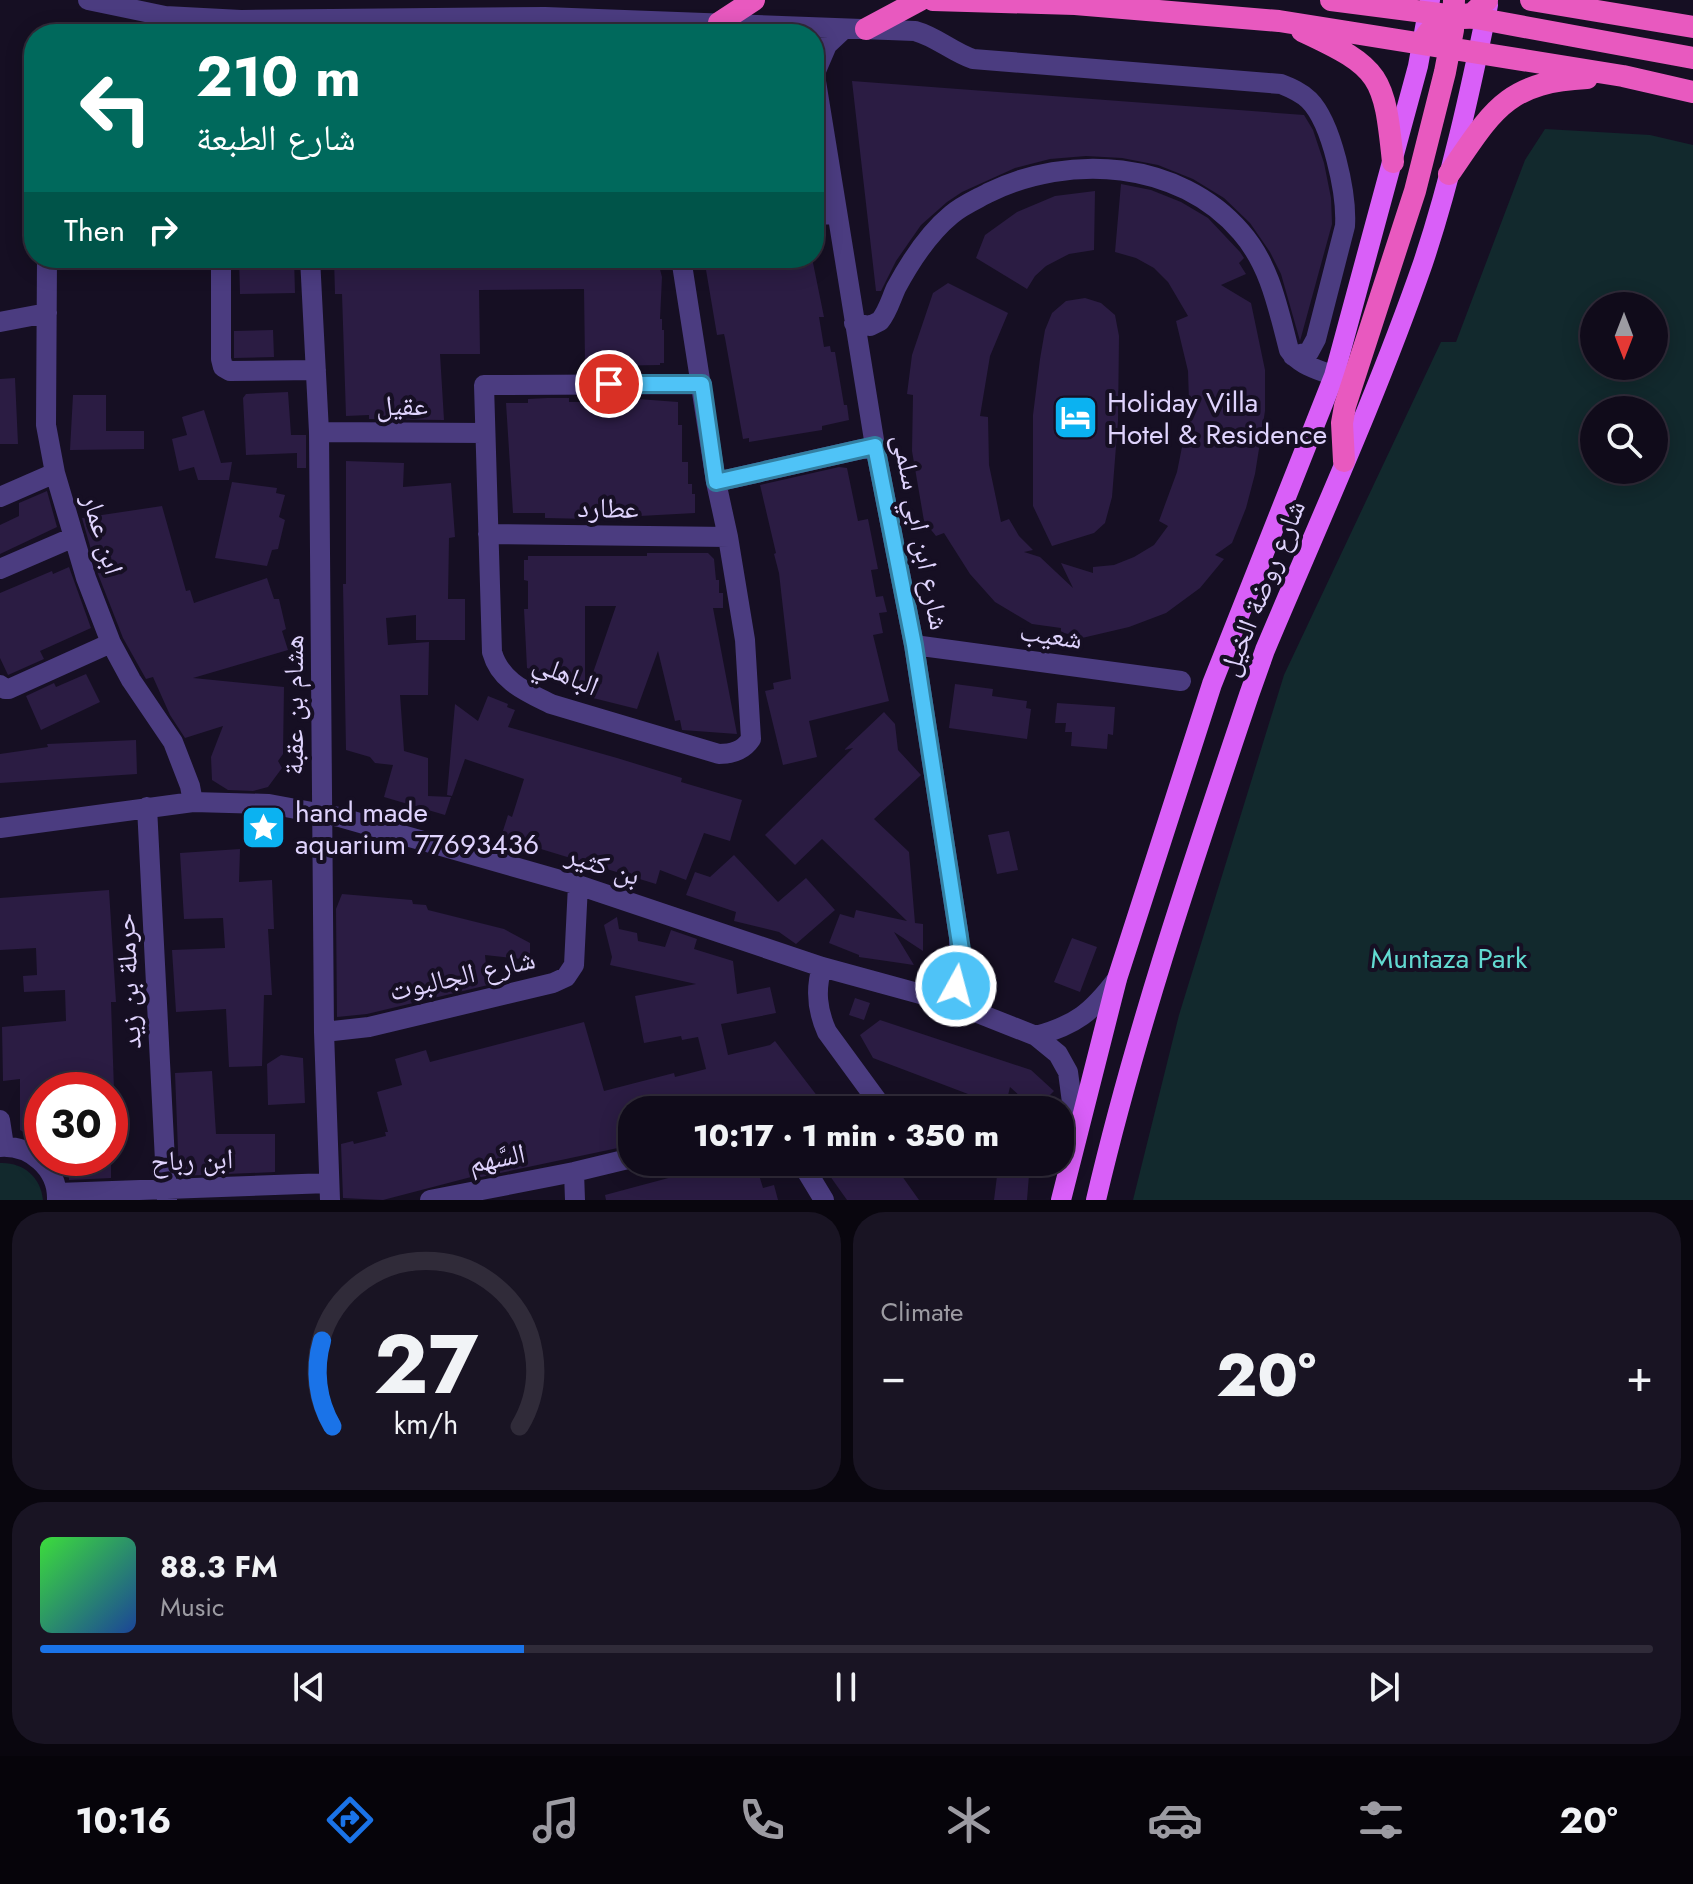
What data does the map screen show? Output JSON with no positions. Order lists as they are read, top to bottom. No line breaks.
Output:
{"streets":{"main road":["شارع روضة الخيل"],"street":["عقيل","عطارد","شارع ابن ابي سلمى","ابن عمار","شعيب","الباهلي","هشام بن عقبة","بن كثير","شارع الجالبوت","حرملة بن زيد","السَّهم","ابن رباح"]},"crossings":[["عقيل","الباهلي"],["عقيل","هشام بن عقبة"],["عطارد","الباهلي"],["شارع ابن ابي سلمى","شعيب"],["شارع ابن ابي سلمى","بن كثير"],["ابن عمار","بن كثير"],["شارع روضة الخيل","بن كثير"],["هشام بن عقبة","بن كثير"],["هشام بن عقبة","شارع الجالبوت"],["هشام بن عقبة","ابن رباح"],["بن كثير","شارع الجالبوت"],["بن كثير","حرملة بن زيد"],["حرملة بن زيد","ابن رباح"]],"parks":["Muntaza Park"],"places":{"hotel":["Holiday Villa Hotel & Residence"],"place":["hand made aquarium 77693436"]},"north":"bottom","page":{"turn":["210 m","شارع الطبعة"],"then":"Then","limit":"30","trip":"10:17 · 1 min · 350 m","tile":"Climate","heat":["−","20°","+"],"song":["88.3 FM","Music"],"tabs":["10:16","20°"],"gauge":["27","km/h"]}}
